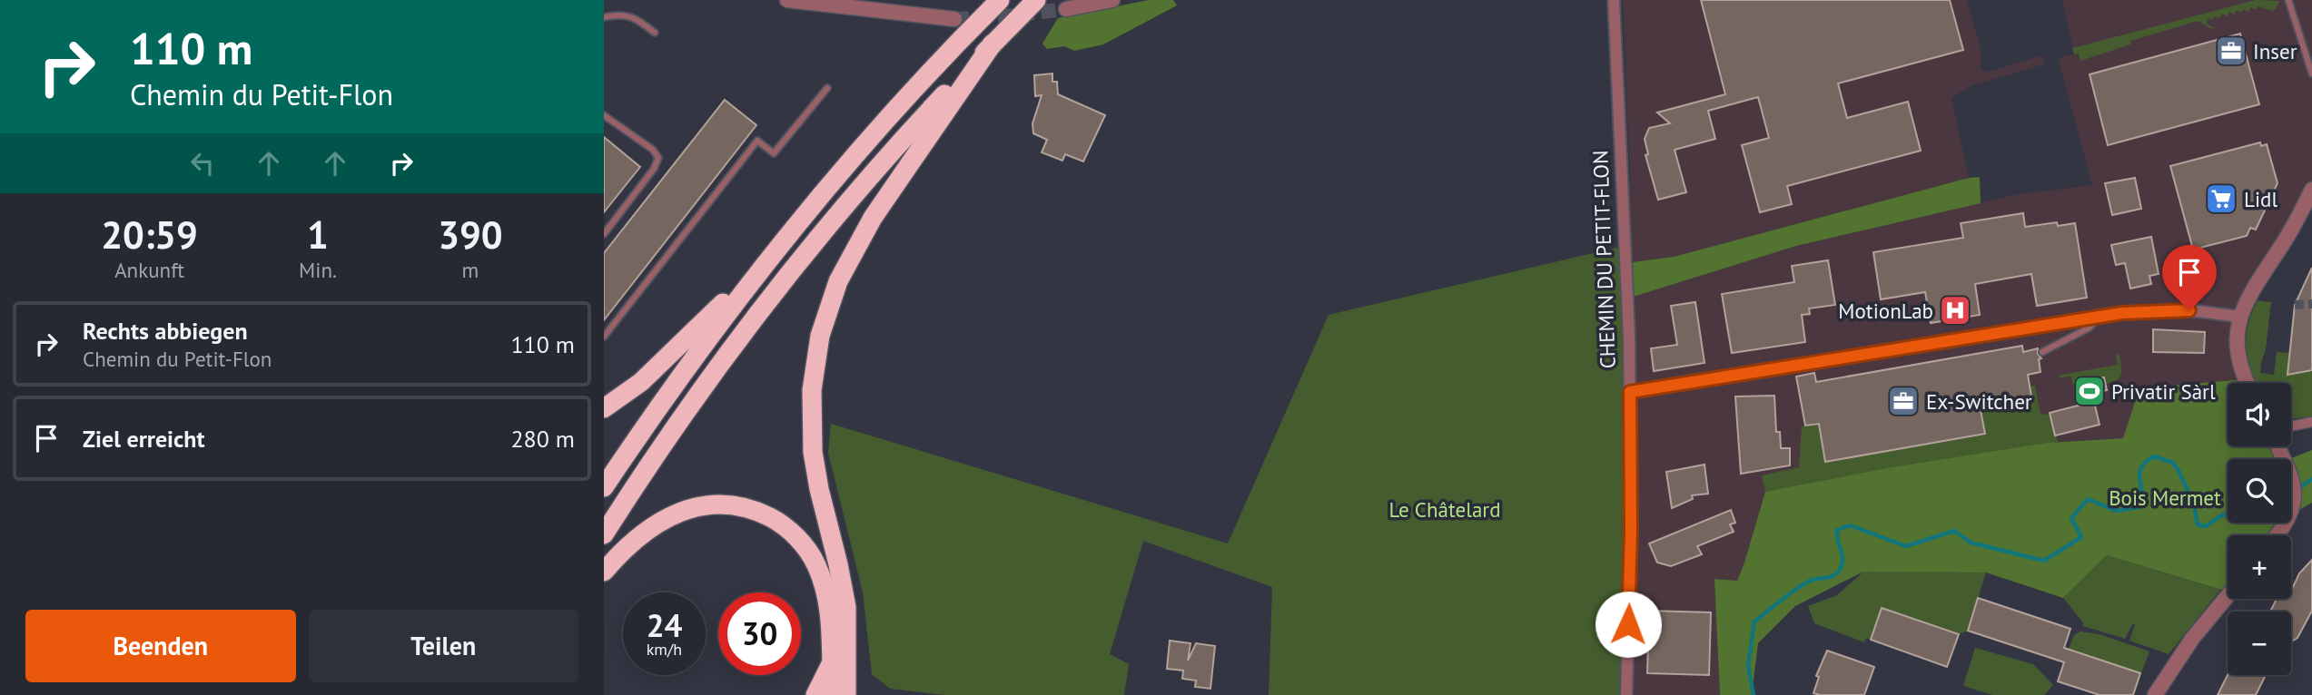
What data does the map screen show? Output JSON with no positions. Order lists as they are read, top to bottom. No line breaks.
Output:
{"streets":{"street":["CHEMIN DU PETIT-FLON"]},"parks":["Bois Mermet","Le Châtelard"],"places":{"office":["Inser","Ex-Switcher"],"supermarket":["Lidl"],"hospital":["MotionLab"],"sports":["Privatir Sàrl"]},"page":{"turn":["110 m","Chemin du Petit-Flon"],"eta":["20:59","Ankunft","1","Min.","390","m"],"list":[{"name":"Rechts abbiegen","note":"Chemin du Petit-Flon","value":"110 m"},{"name":"Ziel erreicht","value":"280 m"}],"map_buttons":["+","−"],"speed":"24 km/h","limit":"30","buttons":["Beenden","Teilen"]}}
